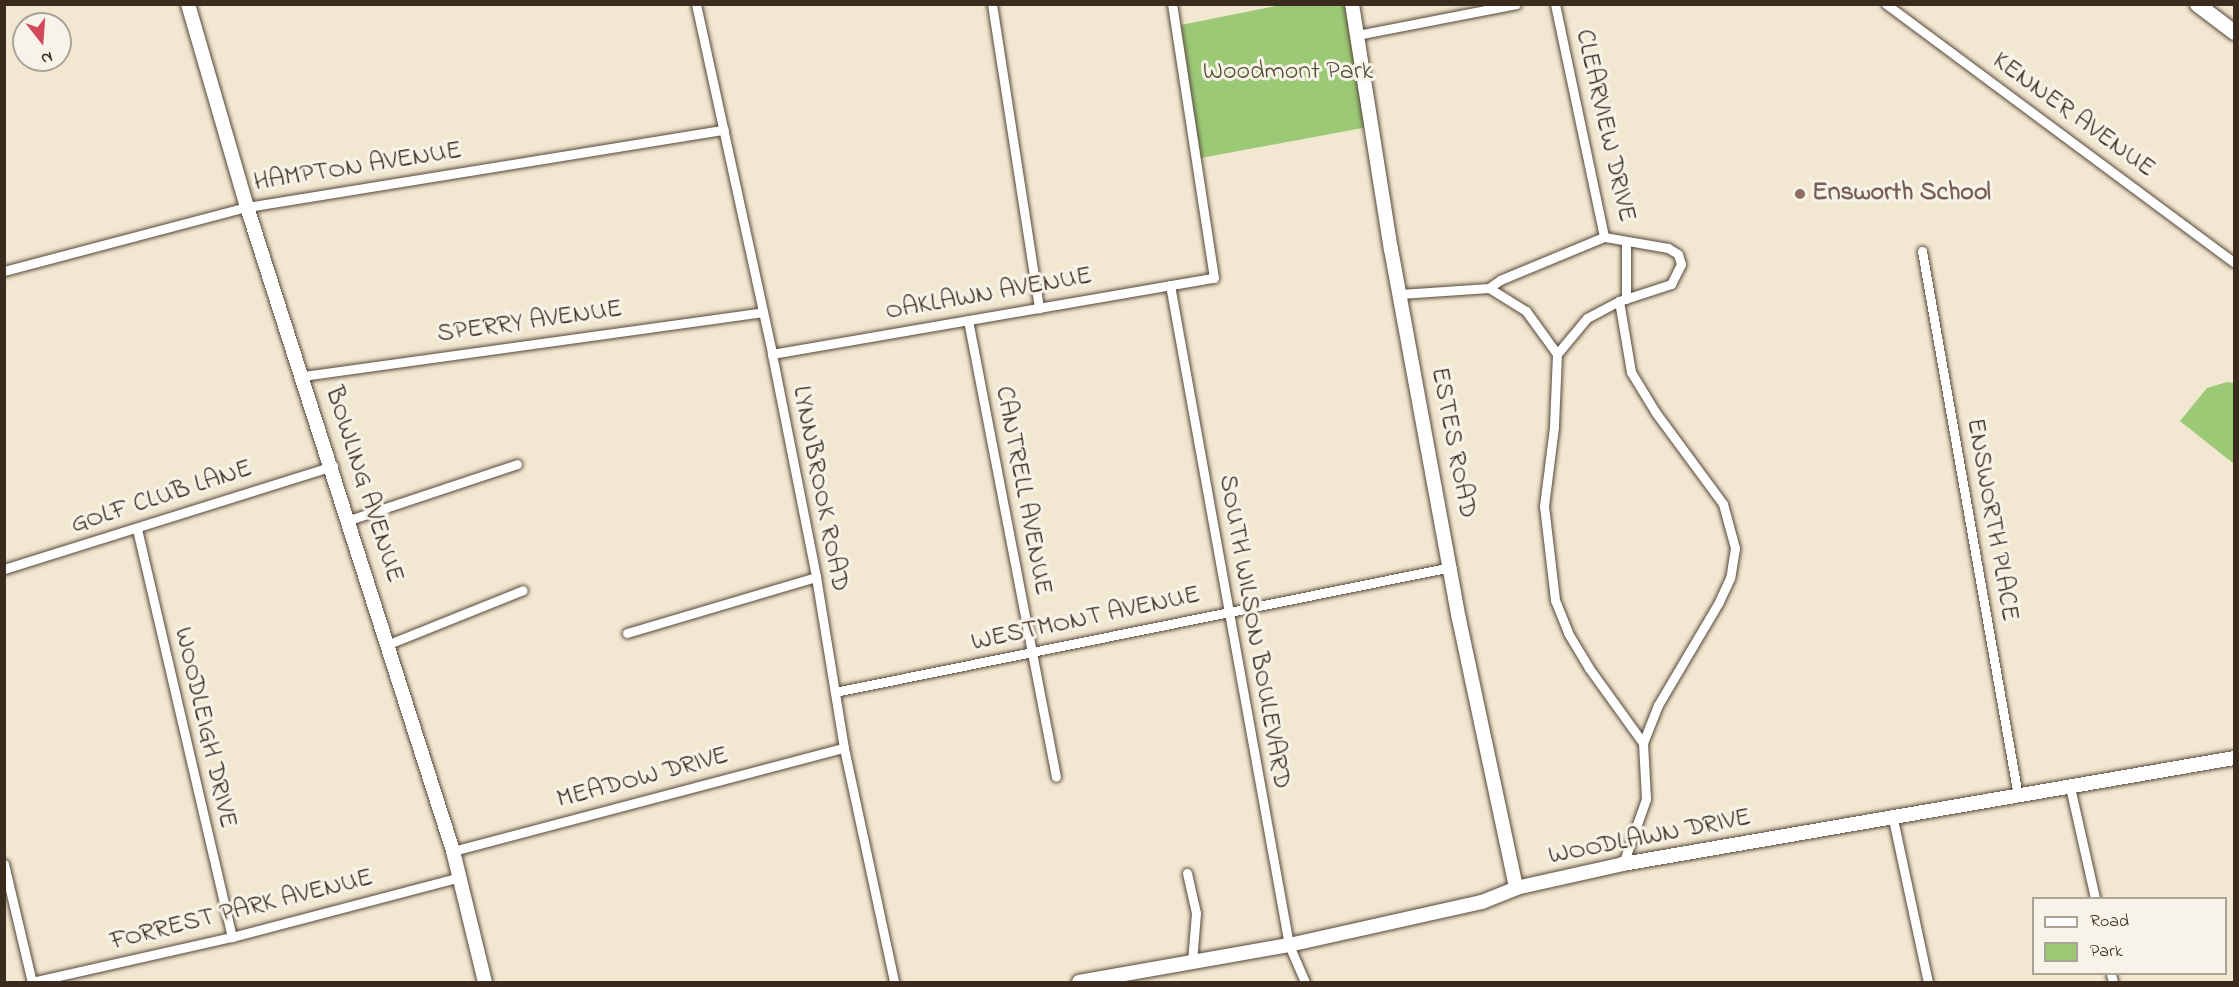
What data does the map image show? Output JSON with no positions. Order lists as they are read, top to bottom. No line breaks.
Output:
{"streets":{"street":["KENNER AVENUE","CLEARVIEW DRIVE","HAMPTON AVENUE","OAKLAWN AVENUE","SPERRY AVENUE","ESTES ROAD","BOWLING AVENUE","LYNNBROOK ROAD","CANTRELL AVENUE","GOLF CLUB LANE","ENSWORTH PLACE","WESTMONT AVENUE","SOUTH WILSON BOULEVARD","WOODLEIGH DRIVE","MEADOW DRIVE","WOODLAWN DRIVE","FORREST PARK AVENUE"]},"crossings":[["CLEARVIEW DRIVE","WOODLAWN DRIVE"],["HAMPTON AVENUE","BOWLING AVENUE"],["HAMPTON AVENUE","LYNNBROOK ROAD"],["OAKLAWN AVENUE","LYNNBROOK ROAD"],["OAKLAWN AVENUE","CANTRELL AVENUE"],["OAKLAWN AVENUE","SOUTH WILSON BOULEVARD"],["SPERRY AVENUE","BOWLING AVENUE"],["SPERRY AVENUE","LYNNBROOK ROAD"],["ESTES ROAD","WESTMONT AVENUE"],["ESTES ROAD","WOODLAWN DRIVE"],["BOWLING AVENUE","GOLF CLUB LANE"],["BOWLING AVENUE","MEADOW DRIVE"],["BOWLING AVENUE","FORREST PARK AVENUE"],["LYNNBROOK ROAD","WESTMONT AVENUE"],["LYNNBROOK ROAD","MEADOW DRIVE"],["CANTRELL AVENUE","WESTMONT AVENUE"],["GOLF CLUB LANE","WOODLEIGH DRIVE"],["ENSWORTH PLACE","WOODLAWN DRIVE"],["WESTMONT AVENUE","SOUTH WILSON BOULEVARD"],["SOUTH WILSON BOULEVARD","WOODLAWN DRIVE"],["WOODLEIGH DRIVE","FORREST PARK AVENUE"]],"parks":["Woodmont Park"],"places":["Ensworth School"],"legend":["Road","Park"],"north":"bottom"}
